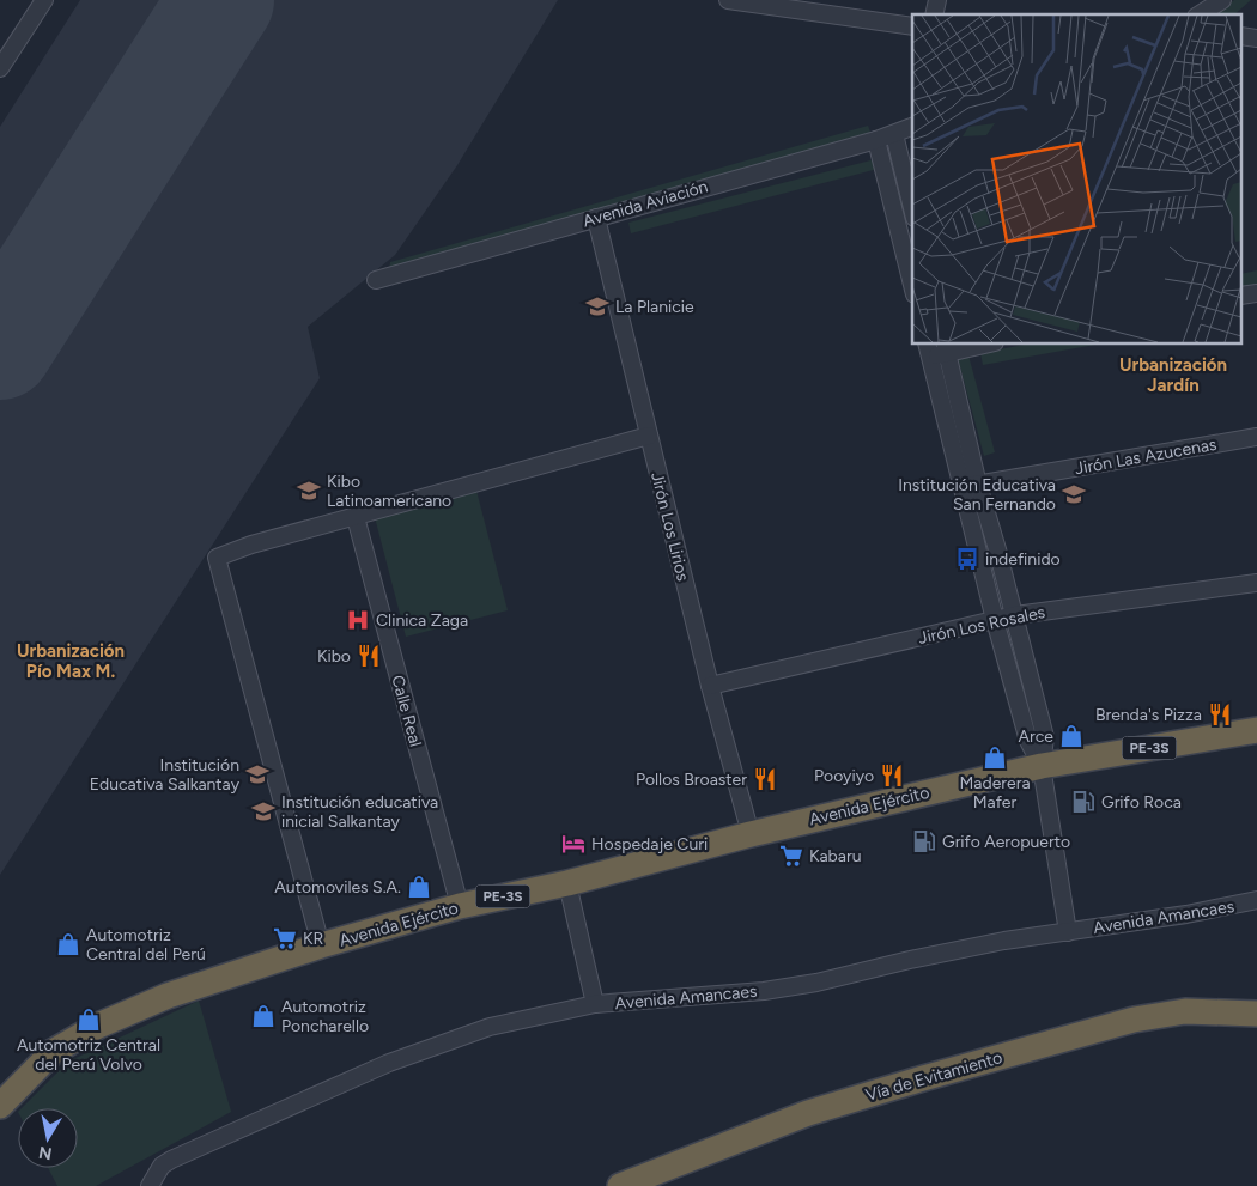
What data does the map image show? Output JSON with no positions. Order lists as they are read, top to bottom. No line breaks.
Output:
{"streets":{"highway":["PE-3S","Avenida Ejército","Vía de Evitamiento"],"street":["Avenida Aviación","Jirón Las Azucenas","Jirón Los Lirios","Jirón Los Rosales","Calle Real","Avenida Amancaes"]},"crossings":[["Avenida Aviación","Jirón Los Lirios"],["Jirón Los Lirios","Jirón Los Rosales"],["Jirón Los Lirios","Avenida Ejército"],["Calle Real","Avenida Ejército"],["PE-3S","Avenida Ejército"]],"districts":["Urbanización Jardín","Urbanización Pío Max M."],"places":{"school or university":["La Planicie","Kibo Latinoamericano","Institución Educativa San Fernando","Institución Educativa Salkantay","Institución educativa inicial Salkantay"],"bus stop":["indefinido"],"hospital":["Clinica Zaga"],"restaurant":["Kibo","Brenda's Pizza","Pooyiyo","Pollos Broaster"],"shop":["Arce","Maderera Mafer","Automoviles S.A.","Automotriz Central del Perú","Automotriz Poncharello","Automotriz Central del Perú Volvo"],"fuel station":["Grifo Roca","Grifo Aeropuerto"],"hotel":["Hospedaje Curi"],"supermarket":["Kabaru","KR"]},"north":"bottom"}
